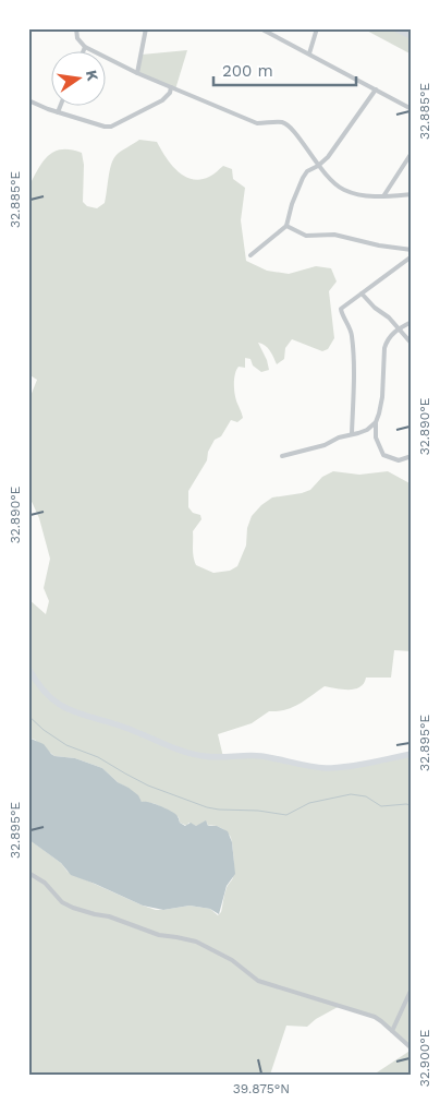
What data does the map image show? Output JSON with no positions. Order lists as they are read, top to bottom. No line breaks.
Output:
{"scale_bar":"200 m","north":"right","coordinates":["32.885°E","32.890°E","32.895°E","32.900°E","39.875°N"]}
